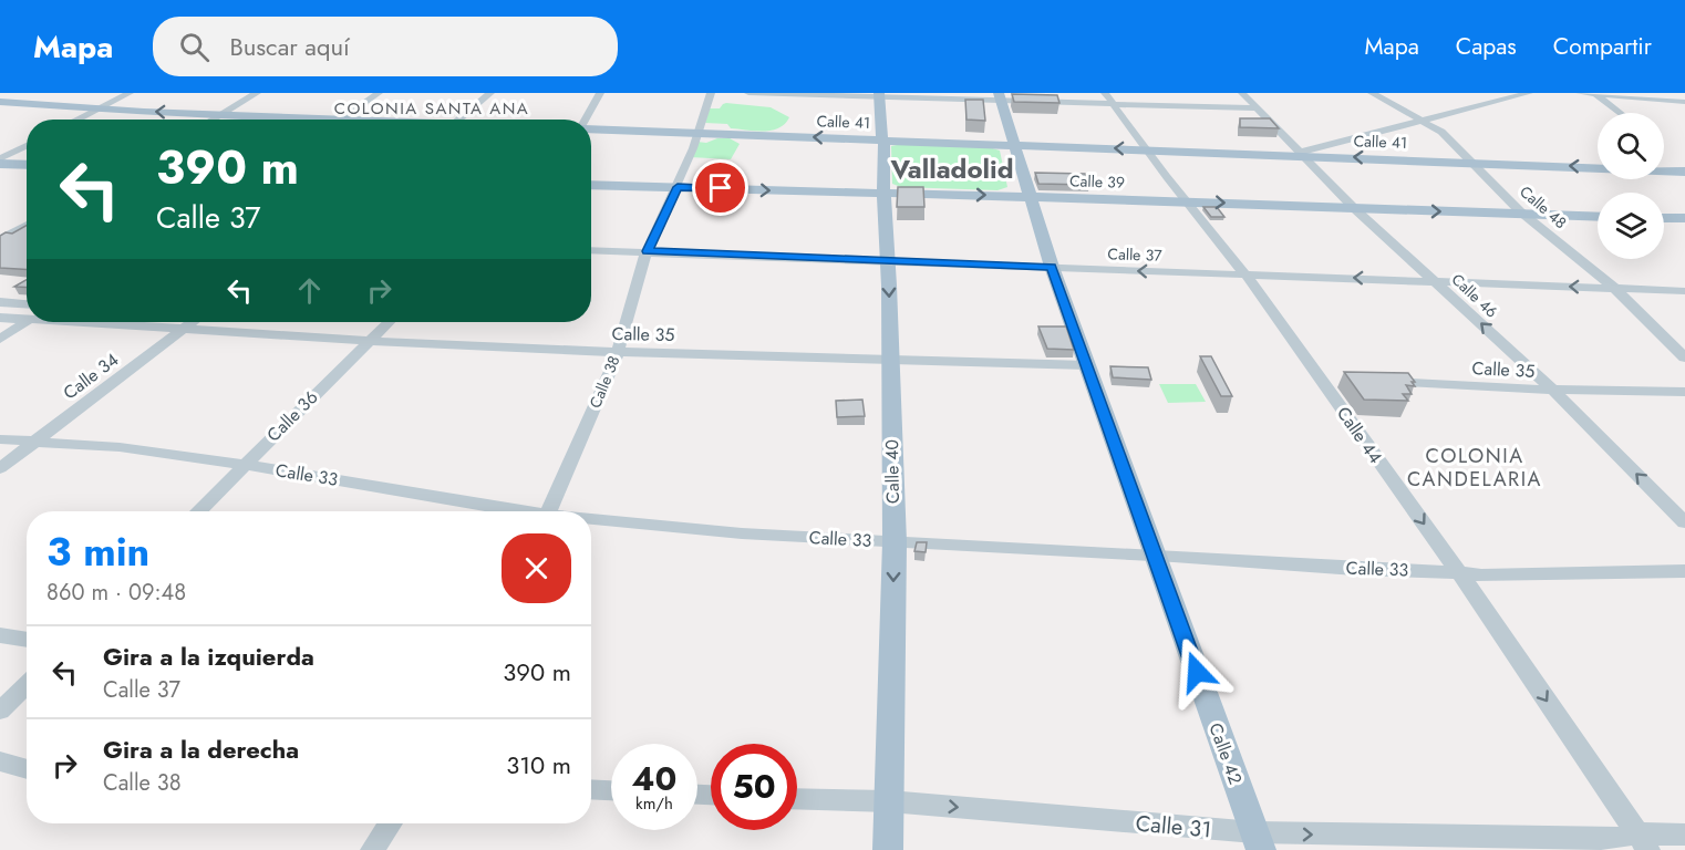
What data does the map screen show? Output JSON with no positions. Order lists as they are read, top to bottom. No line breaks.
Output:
{"streets":{"main road":["Calle 41","Calle 39","Calle 40","Calle 42"],"street":["Calle 48","Calle 37","Calle 46","Calle 35","Calle 34","Calle 38","Calle 36","Calle 44","Calle 33","Calle 31"]},"crossings":[["Calle 41","Calle 48"],["Calle 41","Calle 46"],["Calle 41","Calle 38"],["Calle 41","Calle 44"],["Calle 41","Calle 40"],["Calle 41","Calle 42"],["Calle 39","Calle 48"],["Calle 39","Calle 46"],["Calle 39","Calle 38"],["Calle 39","Calle 44"],["Calle 39","Calle 40"],["Calle 39","Calle 42"],["Calle 48","Calle 37"],["Calle 37","Calle 46"],["Calle 37","Calle 38"],["Calle 37","Calle 44"],["Calle 37","Calle 40"],["Calle 37","Calle 42"],["Calle 46","Calle 35"],["Calle 35","Calle 34"],["Calle 35","Calle 38"],["Calle 35","Calle 36"],["Calle 35","Calle 40"],["Calle 35","Calle 42"],["Calle 34","Calle 33"],["Calle 36","Calle 33"],["Calle 44","Calle 33"],["Calle 44","Calle 31"],["Calle 40","Calle 33"],["Calle 40","Calle 31"],["Calle 33","Calle 42"],["Calle 42","Calle 31"]],"one_way":["Calle 41","Calle 39","Calle 37","Calle 46","Calle 44","Calle 40","Calle 31"],"districts":["COLONIA SANTA ANA","Valladolid","COLONIA CANDELARIA"],"page":{"header":"Mapa","search":"Buscar aquí","nav":["Mapa","Capas","Compartir"],"turn":["390 m","Calle 37"],"heading":["3 min","860 m · 09:48"],"list":[{"name":"Gira a la izquierda","note":"Calle 37","value":"390 m"},{"name":"Gira a la derecha","note":"Calle 38","value":"310 m"}],"speed":"40 km/h","limit":"50"}}
